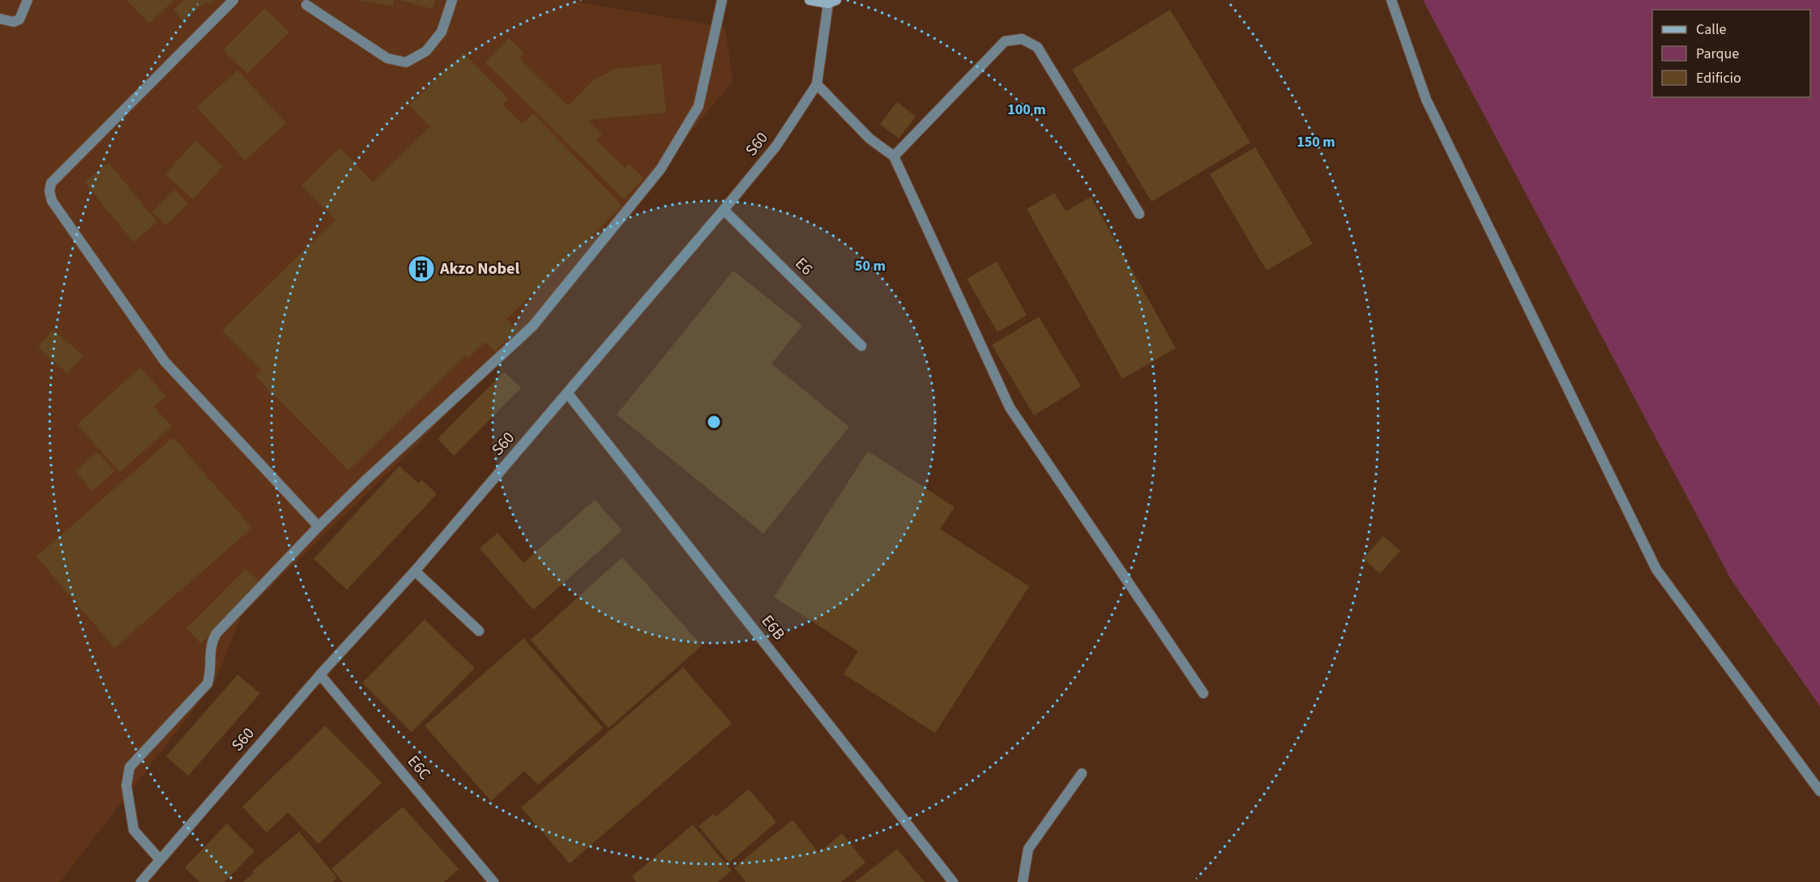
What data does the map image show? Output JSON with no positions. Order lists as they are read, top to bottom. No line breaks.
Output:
{"streets":{"street":["S60","E6","E6B","E6C"]},"crossings":[["S60","E6"],["S60","E6B"],["S60","E6C"]],"places":{"building":["Akzo Nobel"]},"legend":["Calle","Parque","Edificio"],"rings":["100 m","150 m","50 m"]}
